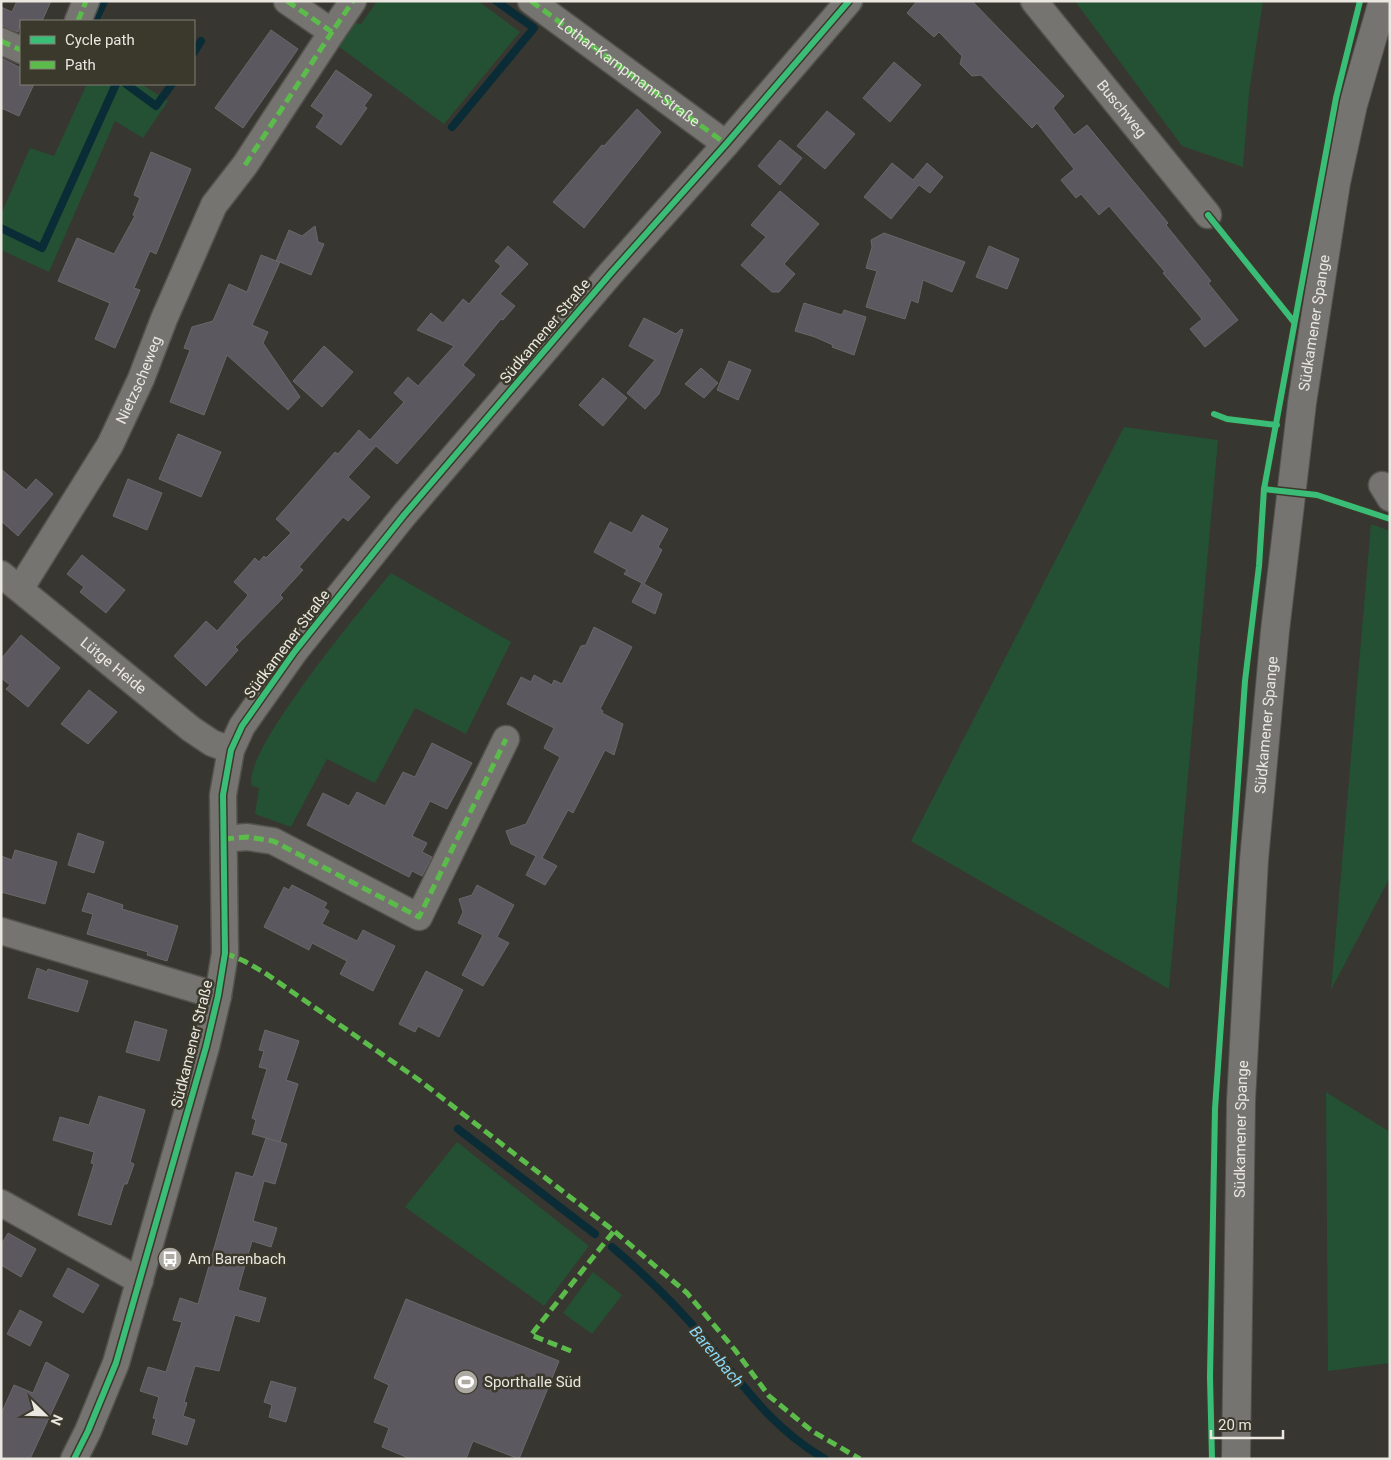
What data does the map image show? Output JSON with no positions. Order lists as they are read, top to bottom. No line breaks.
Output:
{"streets":{"street":["Lothar-Kampmann-Straße","Buschweg","Südkamener Spange","Südkamener Straße","Nietzscheweg","Lütge Heide"]},"crossings":[["Lothar-Kampmann-Straße","Südkamener Straße"],["Südkamener Straße","Lütge Heide"],["Nietzscheweg","Lütge Heide"]],"water":["Barenbach"],"places":{"bus stop":["Am Barenbach"],"sports":["Sporthalle Süd"]},"legend":["Cycle path","Path"],"scale_bar":"20 m","north":"bottom right"}
